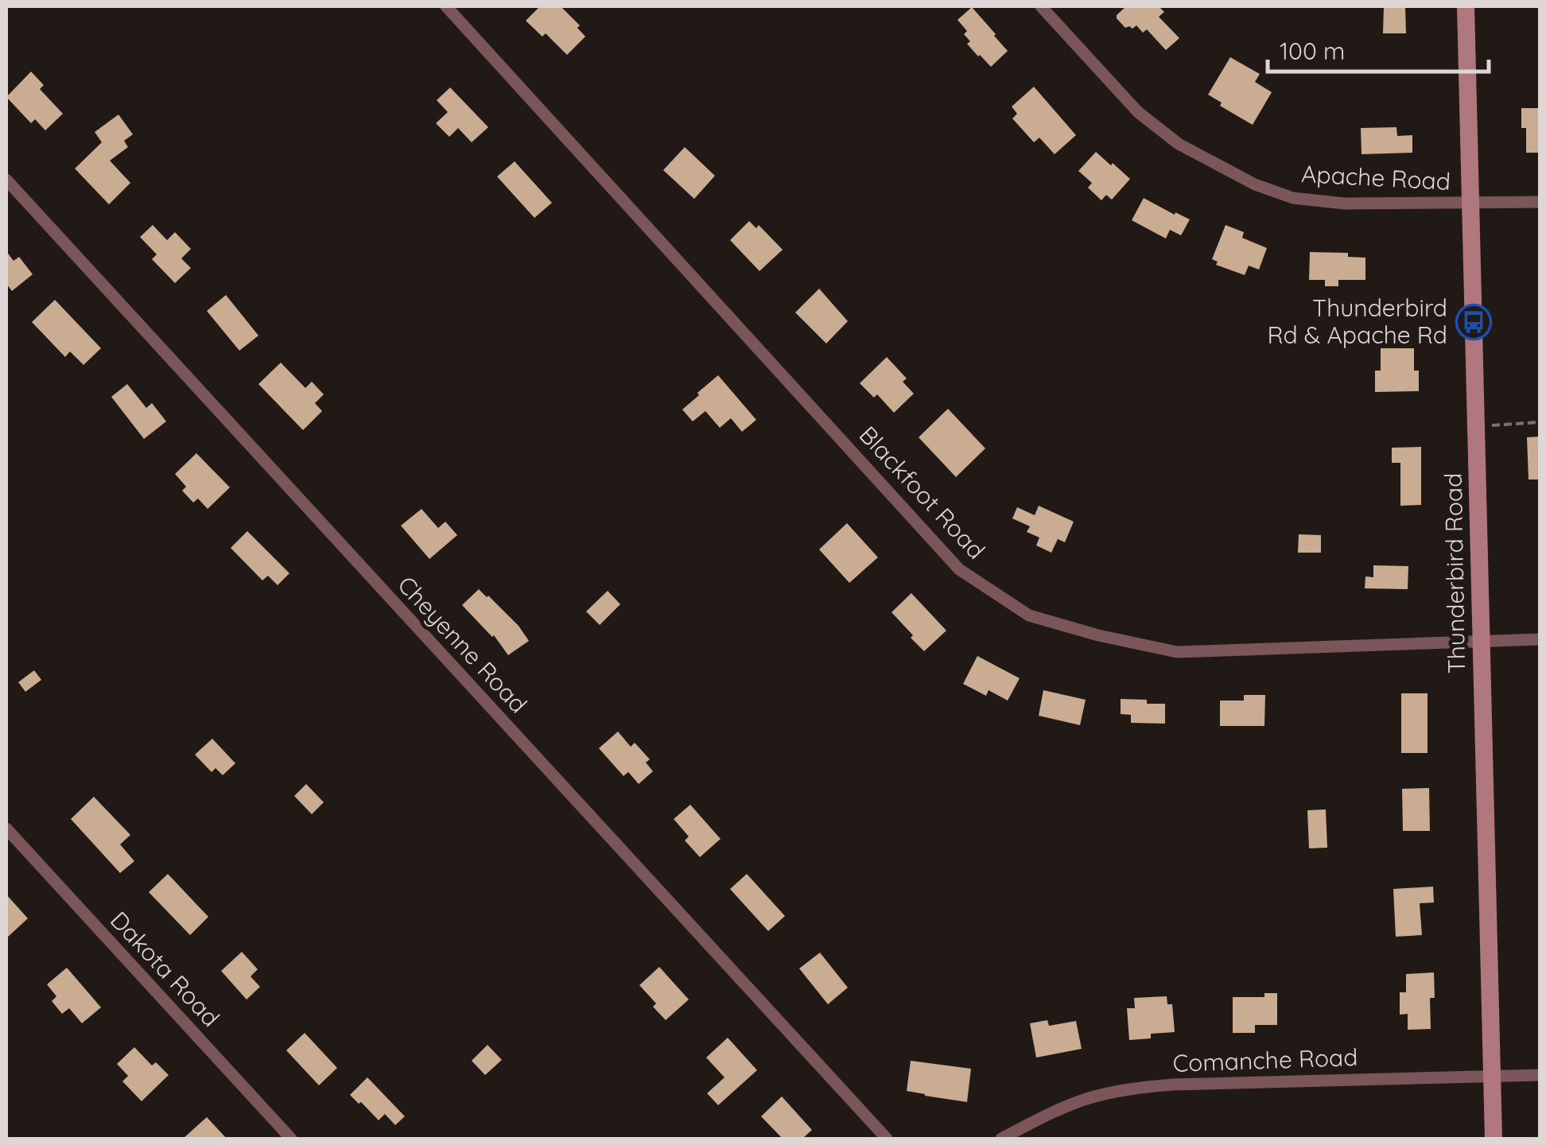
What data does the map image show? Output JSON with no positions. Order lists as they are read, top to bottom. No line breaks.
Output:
{"streets":{"main road":["Thunderbird Road"],"street":["Apache Road","Blackfoot Road","Cheyenne Road","Dakota Road","Comanche Road"]},"crossings":[["Apache Road","Thunderbird Road"],["Blackfoot Road","Thunderbird Road"],["Thunderbird Road","Comanche Road"]],"places":{"bus stop":["Thunderbird Rd & Apache Rd"]},"scale_bar":"100 m"}
